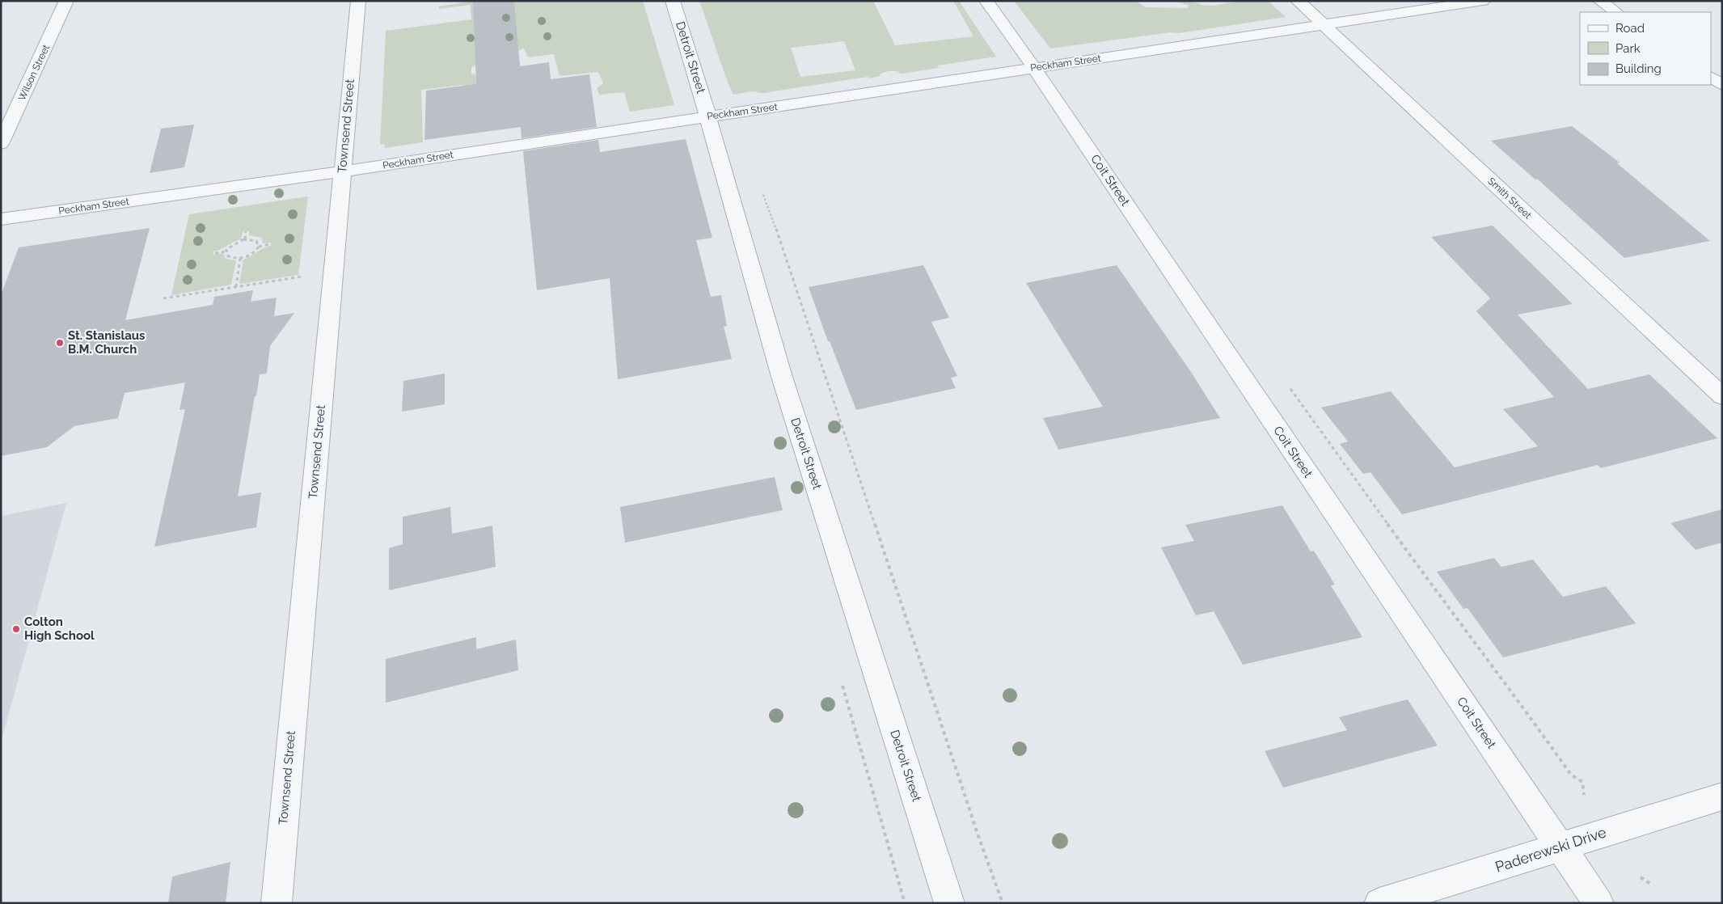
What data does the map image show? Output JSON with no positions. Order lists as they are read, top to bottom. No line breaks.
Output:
{"streets":{"street":["Detroit Street","Peckham Street","Wilson Street","Townsend Street","Coit Street","Smith Street","Paderewski Drive"]},"crossings":[["Detroit Street","Peckham Street"],["Peckham Street","Townsend Street"],["Peckham Street","Coit Street"],["Peckham Street","Smith Street"],["Coit Street","Paderewski Drive"]],"places":["St. Stanislaus B.M. Church","Colton High School"],"legend":["Road","Park","Building"]}
